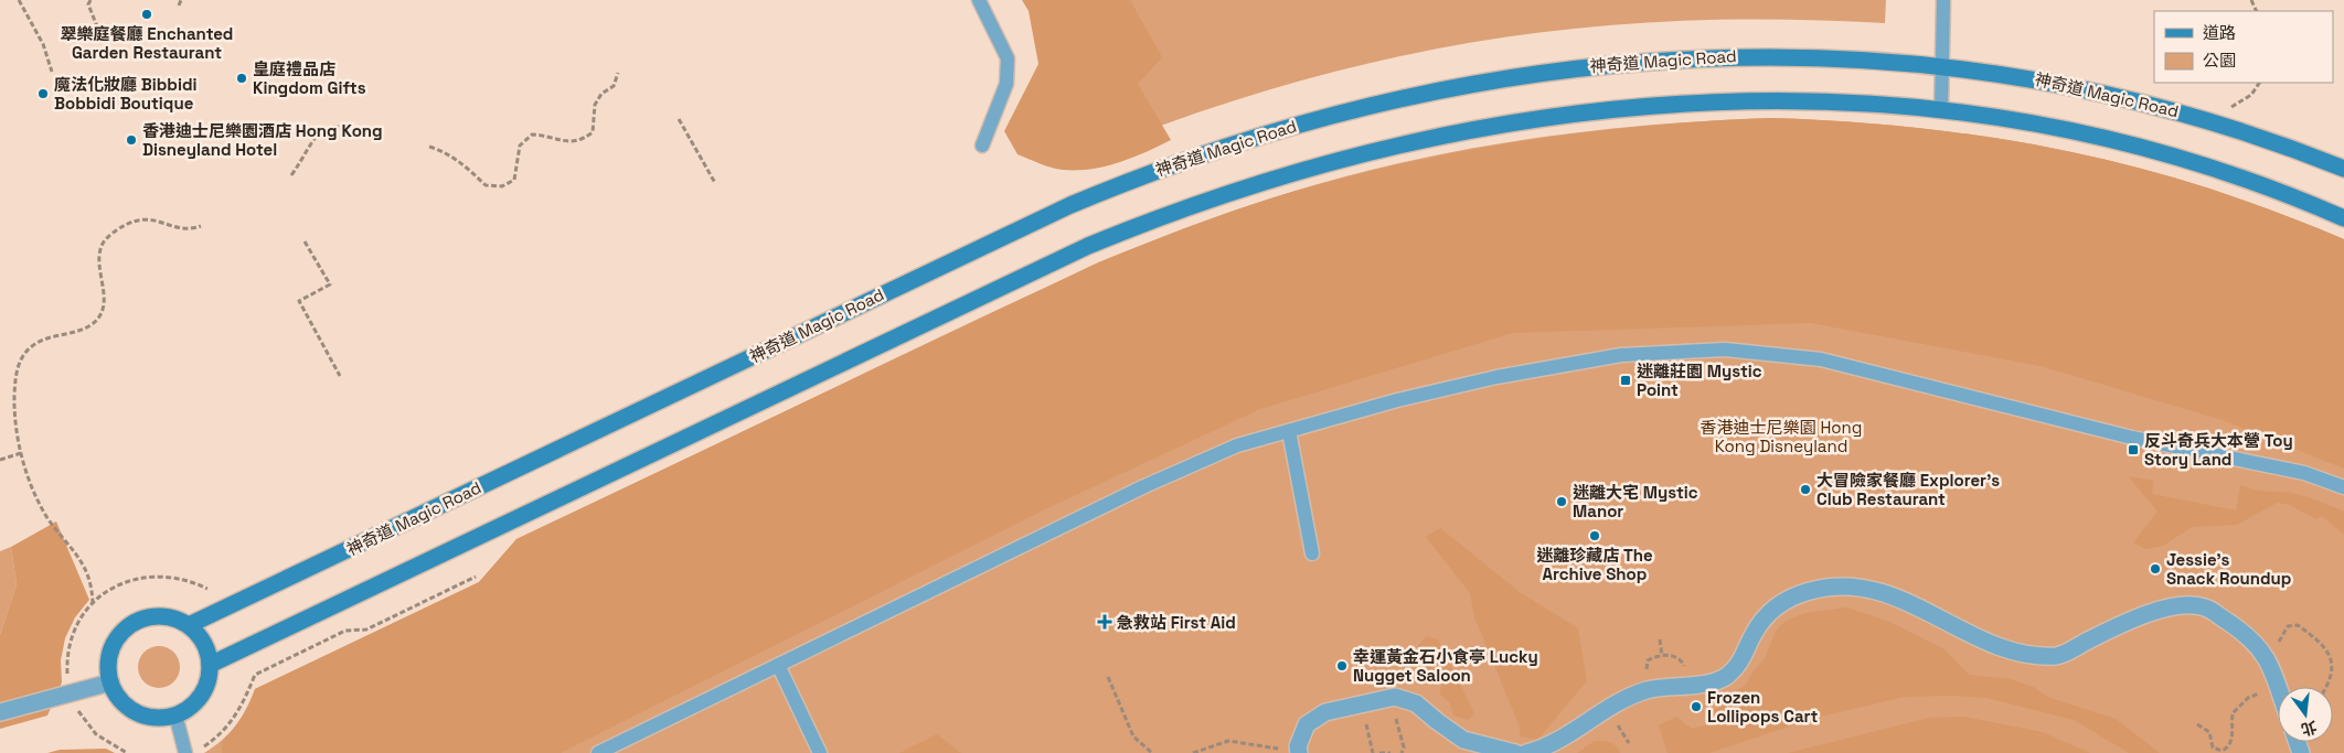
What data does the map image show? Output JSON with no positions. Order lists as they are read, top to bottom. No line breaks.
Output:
{"streets":{"street":["神奇道 Magic Road"]},"parks":["香港迪士尼樂園 Hong Kong Disneyland"],"places":{"other":["翠樂庭餐廳 Enchanted Garden Restaurant","皇庭禮品店 Kingdom Gifts","魔法化妝廳 Bibbidi Bobbidi Boutique","香港迪士尼樂園酒店 Hong Kong Disneyland Hotel","大冒險家餐廳 Explorer's Club Restaurant","迷離大宅 Mystic Manor","迷離珍藏店 The Archive Shop","Jessie's Snack Roundup","幸運黃金石小食亭 Lucky Nugget Saloon","Frozen Lollipops Cart"],"transit":["迷離莊園 Mystic Point","反斗奇兵大本營 Toy Story Land"],"health":["急救站 First Aid"]},"legend":["道路","公園"],"north":"bottom"}
